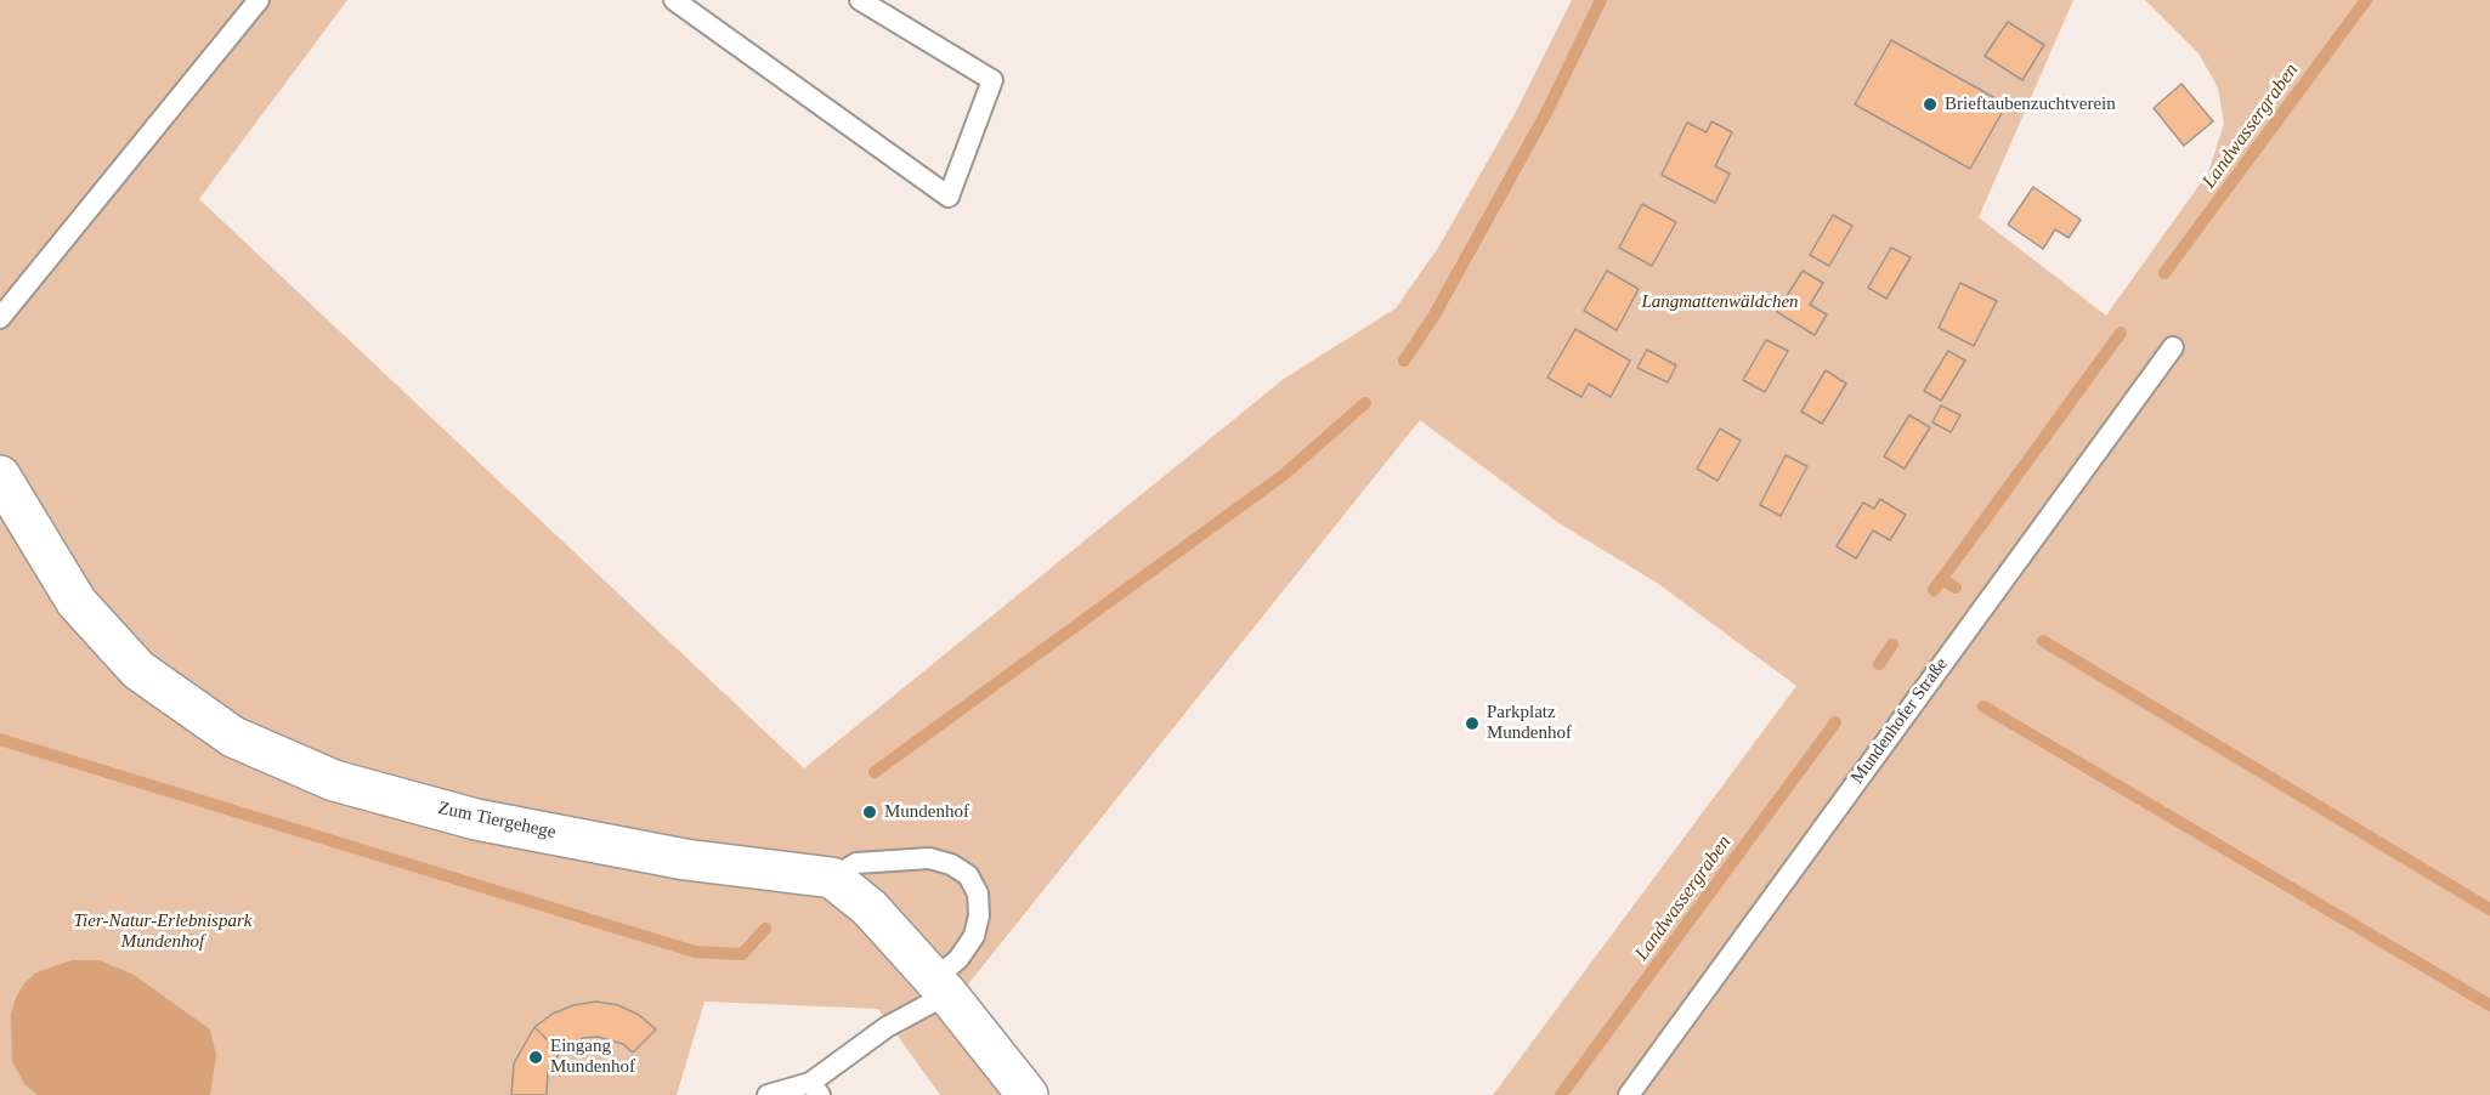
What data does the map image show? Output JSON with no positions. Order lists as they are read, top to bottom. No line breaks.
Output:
{"streets":{"street":["Zum Tiergehege"],"lane":["Mundenhofer Straße"]},"water":["Landwassergraben"],"parks":["Langmattenwäldchen","Tier-Natur-Erlebnispark Mundenhof"],"places":["Brieftaubenzuchtverein","Parkplatz Mundenhof","Mundenhof","Eingang Mundenhof"]}
